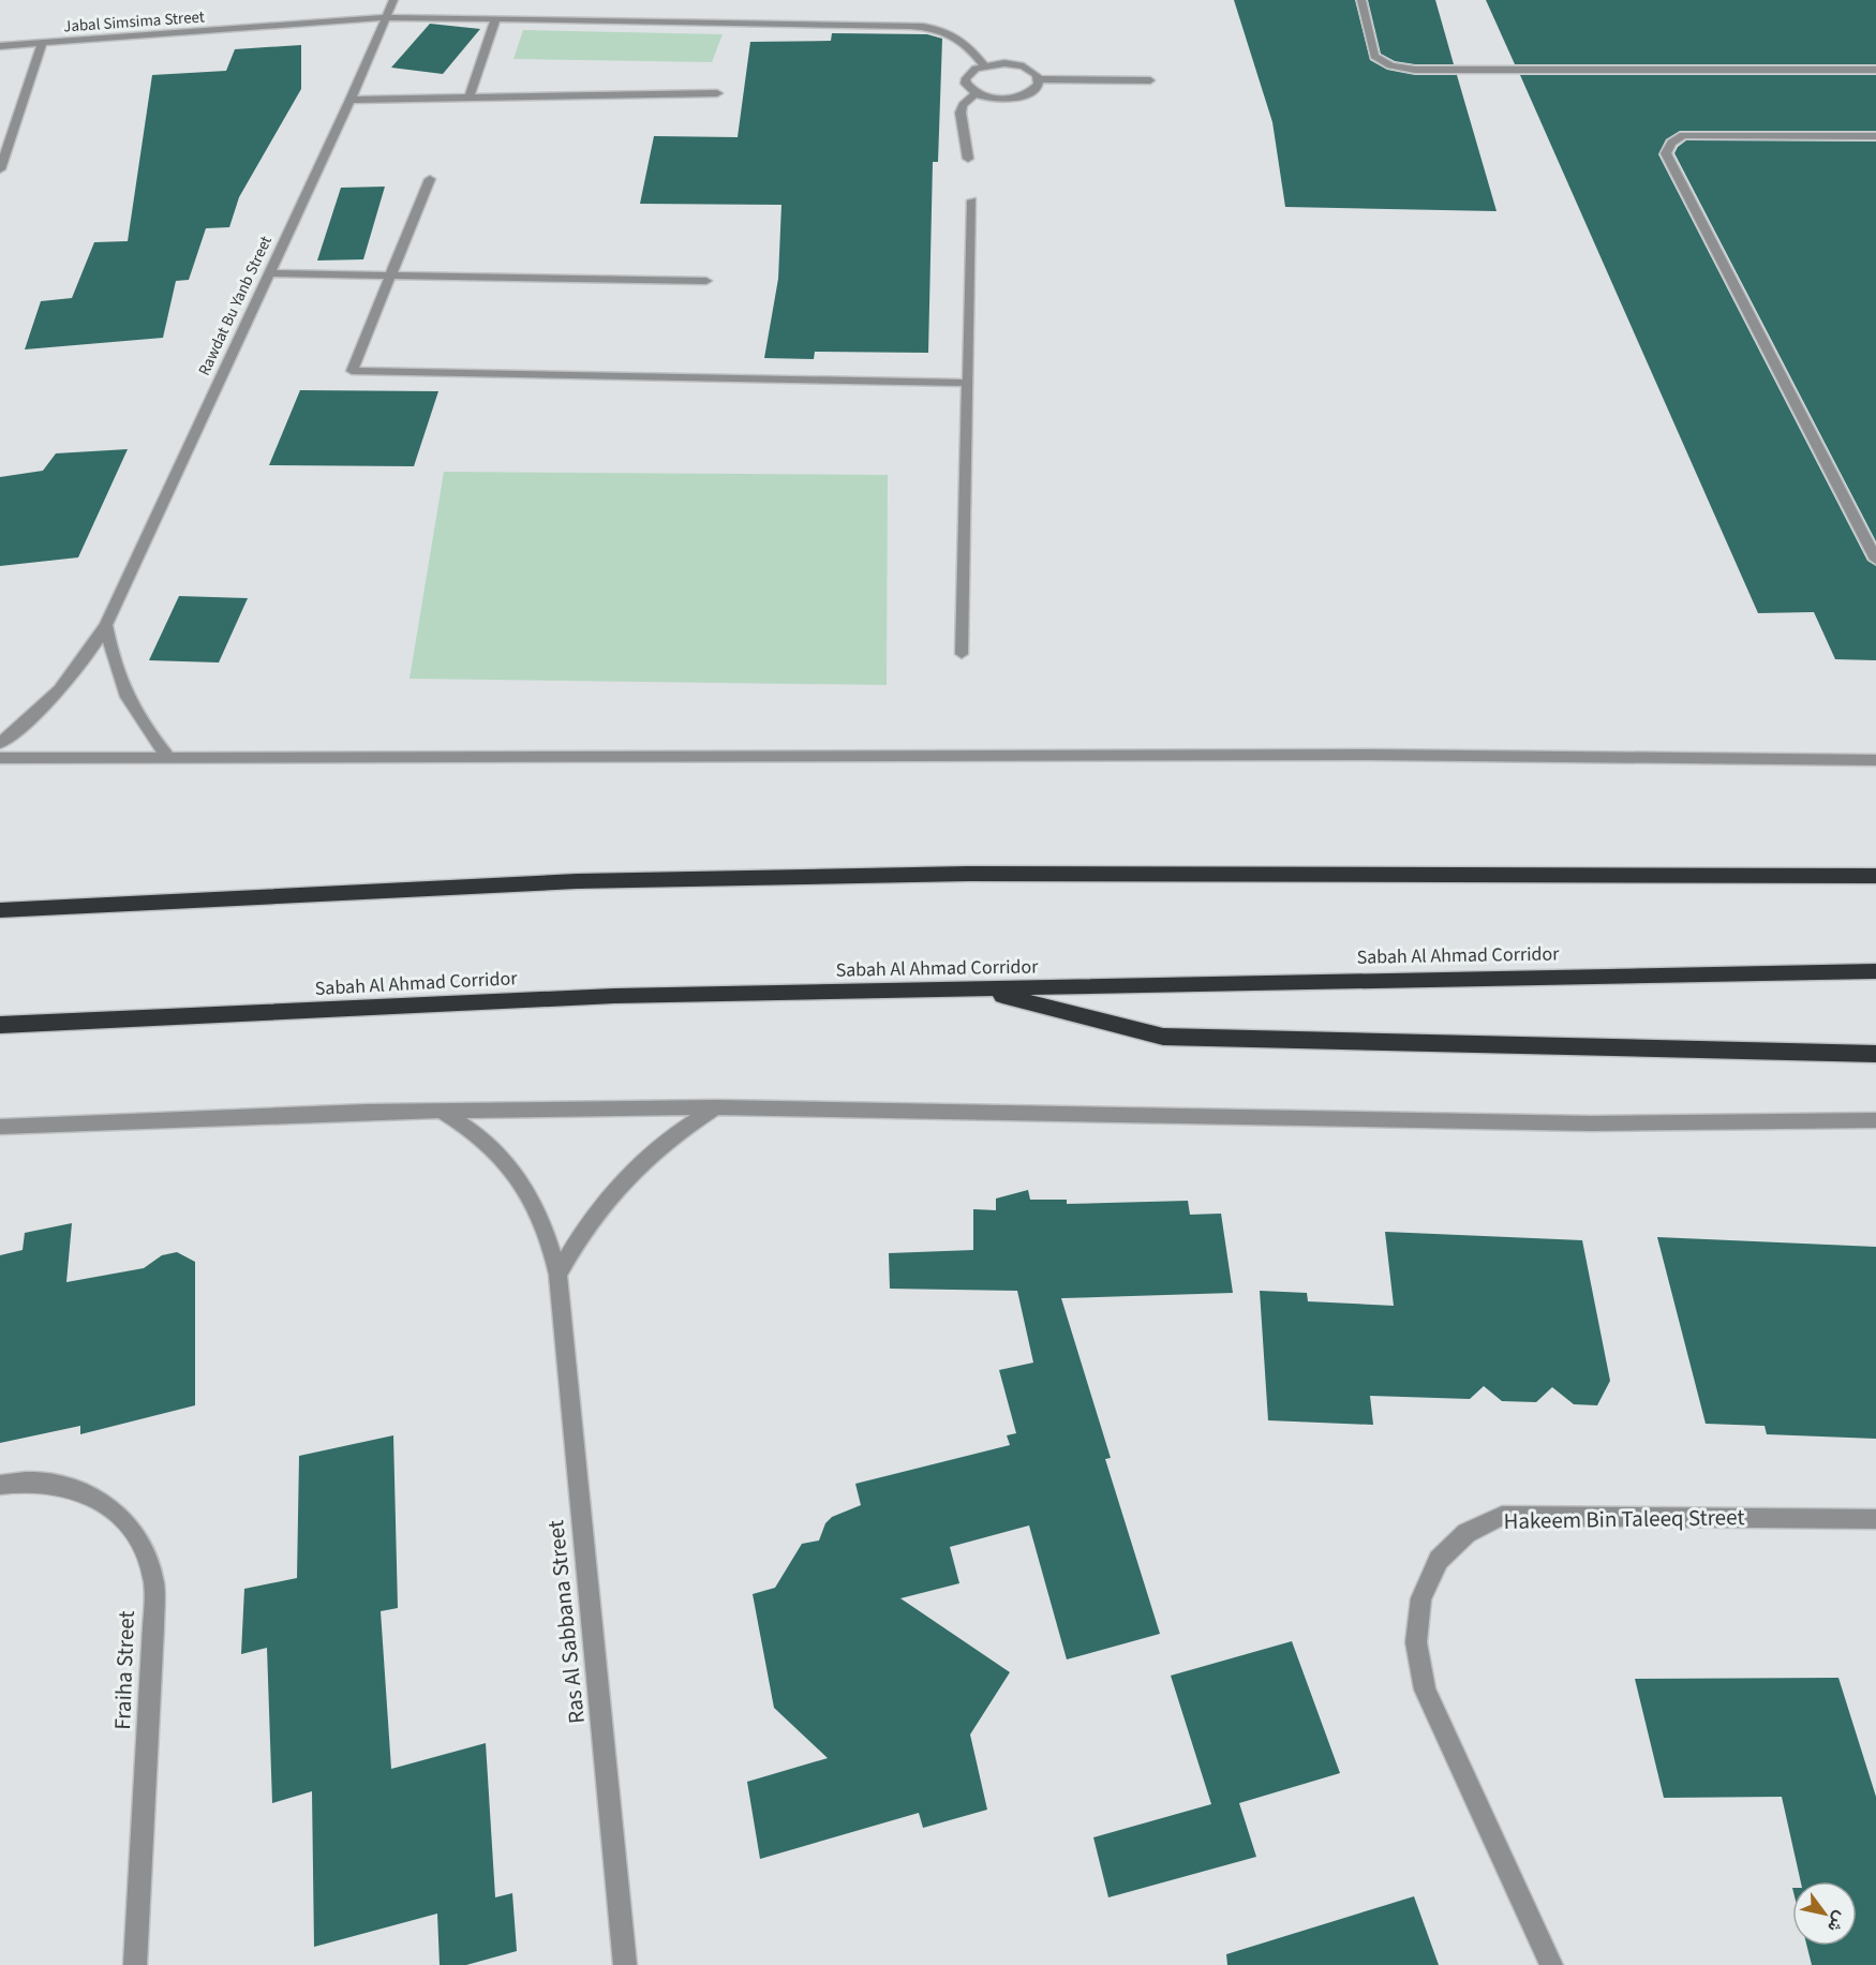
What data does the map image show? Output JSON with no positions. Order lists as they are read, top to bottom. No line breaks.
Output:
{"streets":{"highway":["Sabah Al Ahmad Corridor"],"street":["Jabal Simsima Street","Rawdat Bu Yanb Street","Hakeem Bin Taleeq Street","Ras Al Sabbana Street","Fraiha Street"]},"crossings":[["Jabal Simsima Street","Rawdat Bu Yanb Street"]],"north":"bottom right"}
